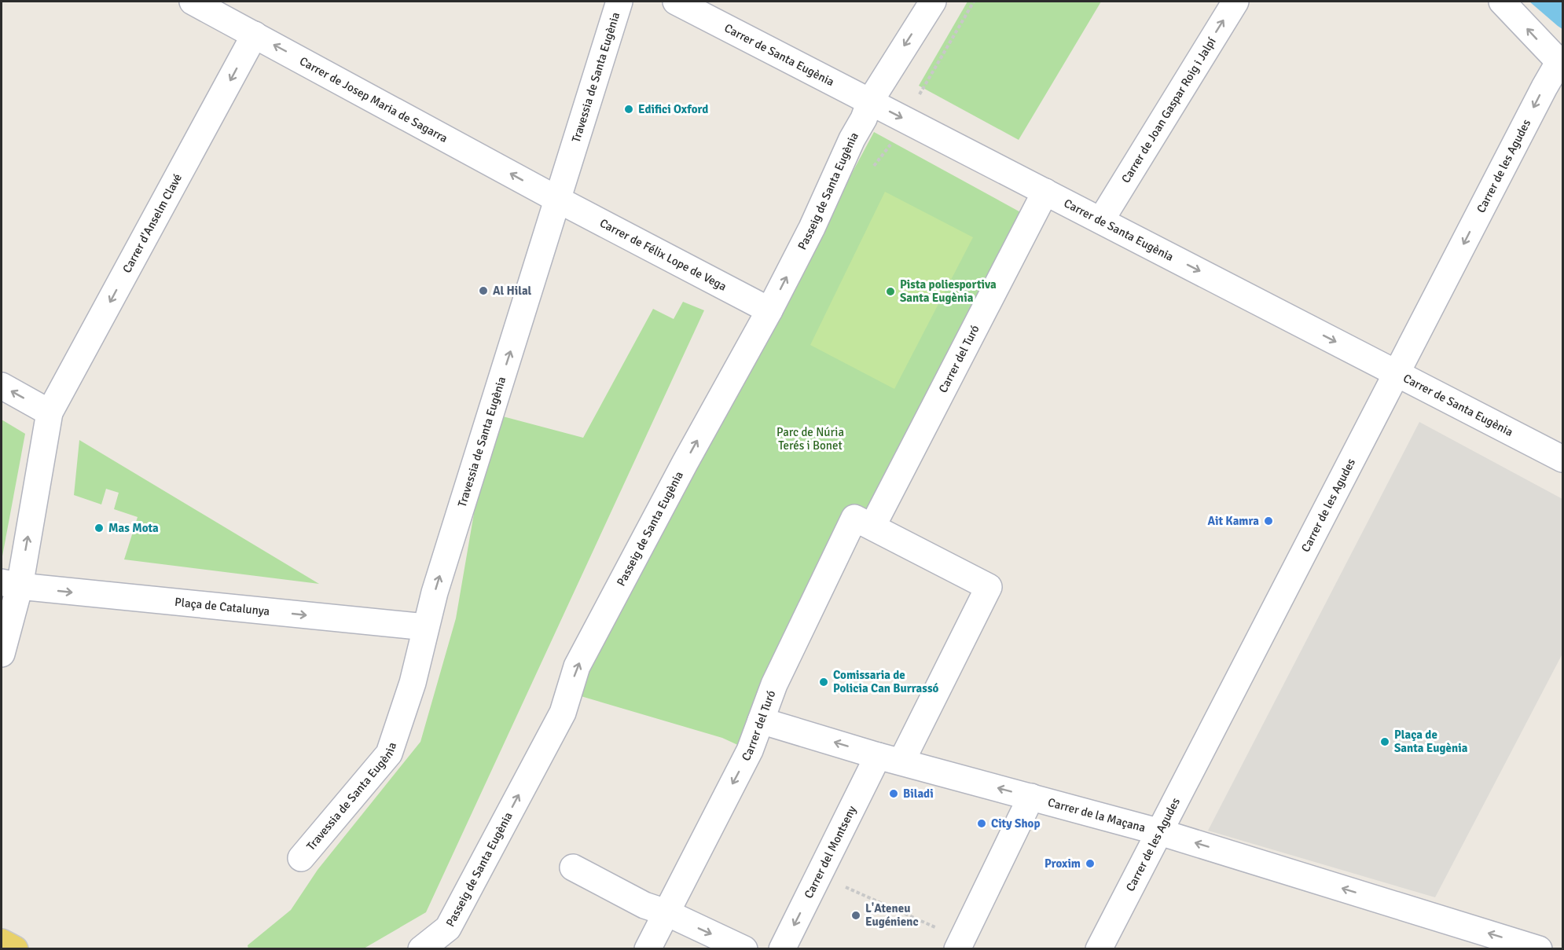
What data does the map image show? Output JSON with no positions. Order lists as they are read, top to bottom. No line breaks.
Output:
{"streets":{"street":["Carrer de Santa Eugènia","Travessia de Santa Eugènia","Carrer de Josep Maria de Sagarra","Carrer de Joan Gaspar Roig i Jalpí","Carrer de les Agudes","Passeig de Santa Eugènia","Carrer d'Anselm Clavé","Carrer de Félix Lope de Vega","Carrer del Turó","Plaça de Catalunya","Carrer de la Maçana","Carrer del Montseny"]},"crossings":[["Carrer de Santa Eugènia","Carrer de Joan Gaspar Roig i Jalpí"],["Carrer de Santa Eugènia","Carrer de les Agudes"],["Carrer de Santa Eugènia","Passeig de Santa Eugènia"],["Carrer de Santa Eugènia","Carrer del Turó"],["Travessia de Santa Eugènia","Carrer de Josep Maria de Sagarra"],["Travessia de Santa Eugènia","Carrer de Félix Lope de Vega"],["Travessia de Santa Eugènia","Plaça de Catalunya"],["Carrer de Josep Maria de Sagarra","Carrer d'Anselm Clavé"],["Carrer de Josep Maria de Sagarra","Carrer de Félix Lope de Vega"],["Carrer de les Agudes","Carrer de la Maçana"],["Passeig de Santa Eugènia","Carrer de Félix Lope de Vega"],["Carrer del Turó","Carrer de la Maçana"],["Carrer del Turó","Carrer del Montseny"],["Carrer de la Maçana","Carrer del Montseny"]],"one_way":["Carrer de Santa Eugènia","Travessia de Santa Eugènia","Carrer de Josep Maria de Sagarra","Carrer de Joan Gaspar Roig i Jalpí","Carrer de les Agudes","Carrer d'Anselm Clavé","Plaça de Catalunya","Carrer de la Maçana"],"parks":["Parc de Núria Terés i Bonet"],"places":["Edifici Oxford","Al Hilal","Pista poliesportiva Santa Eugènia","Ait Kamra","Mas Mota","Comissaria de Policia Can Burrassó","Plaça de Santa Eugènia","Biladi","City Shop","Proxim","L'Ateneu Eugénienc"]}
